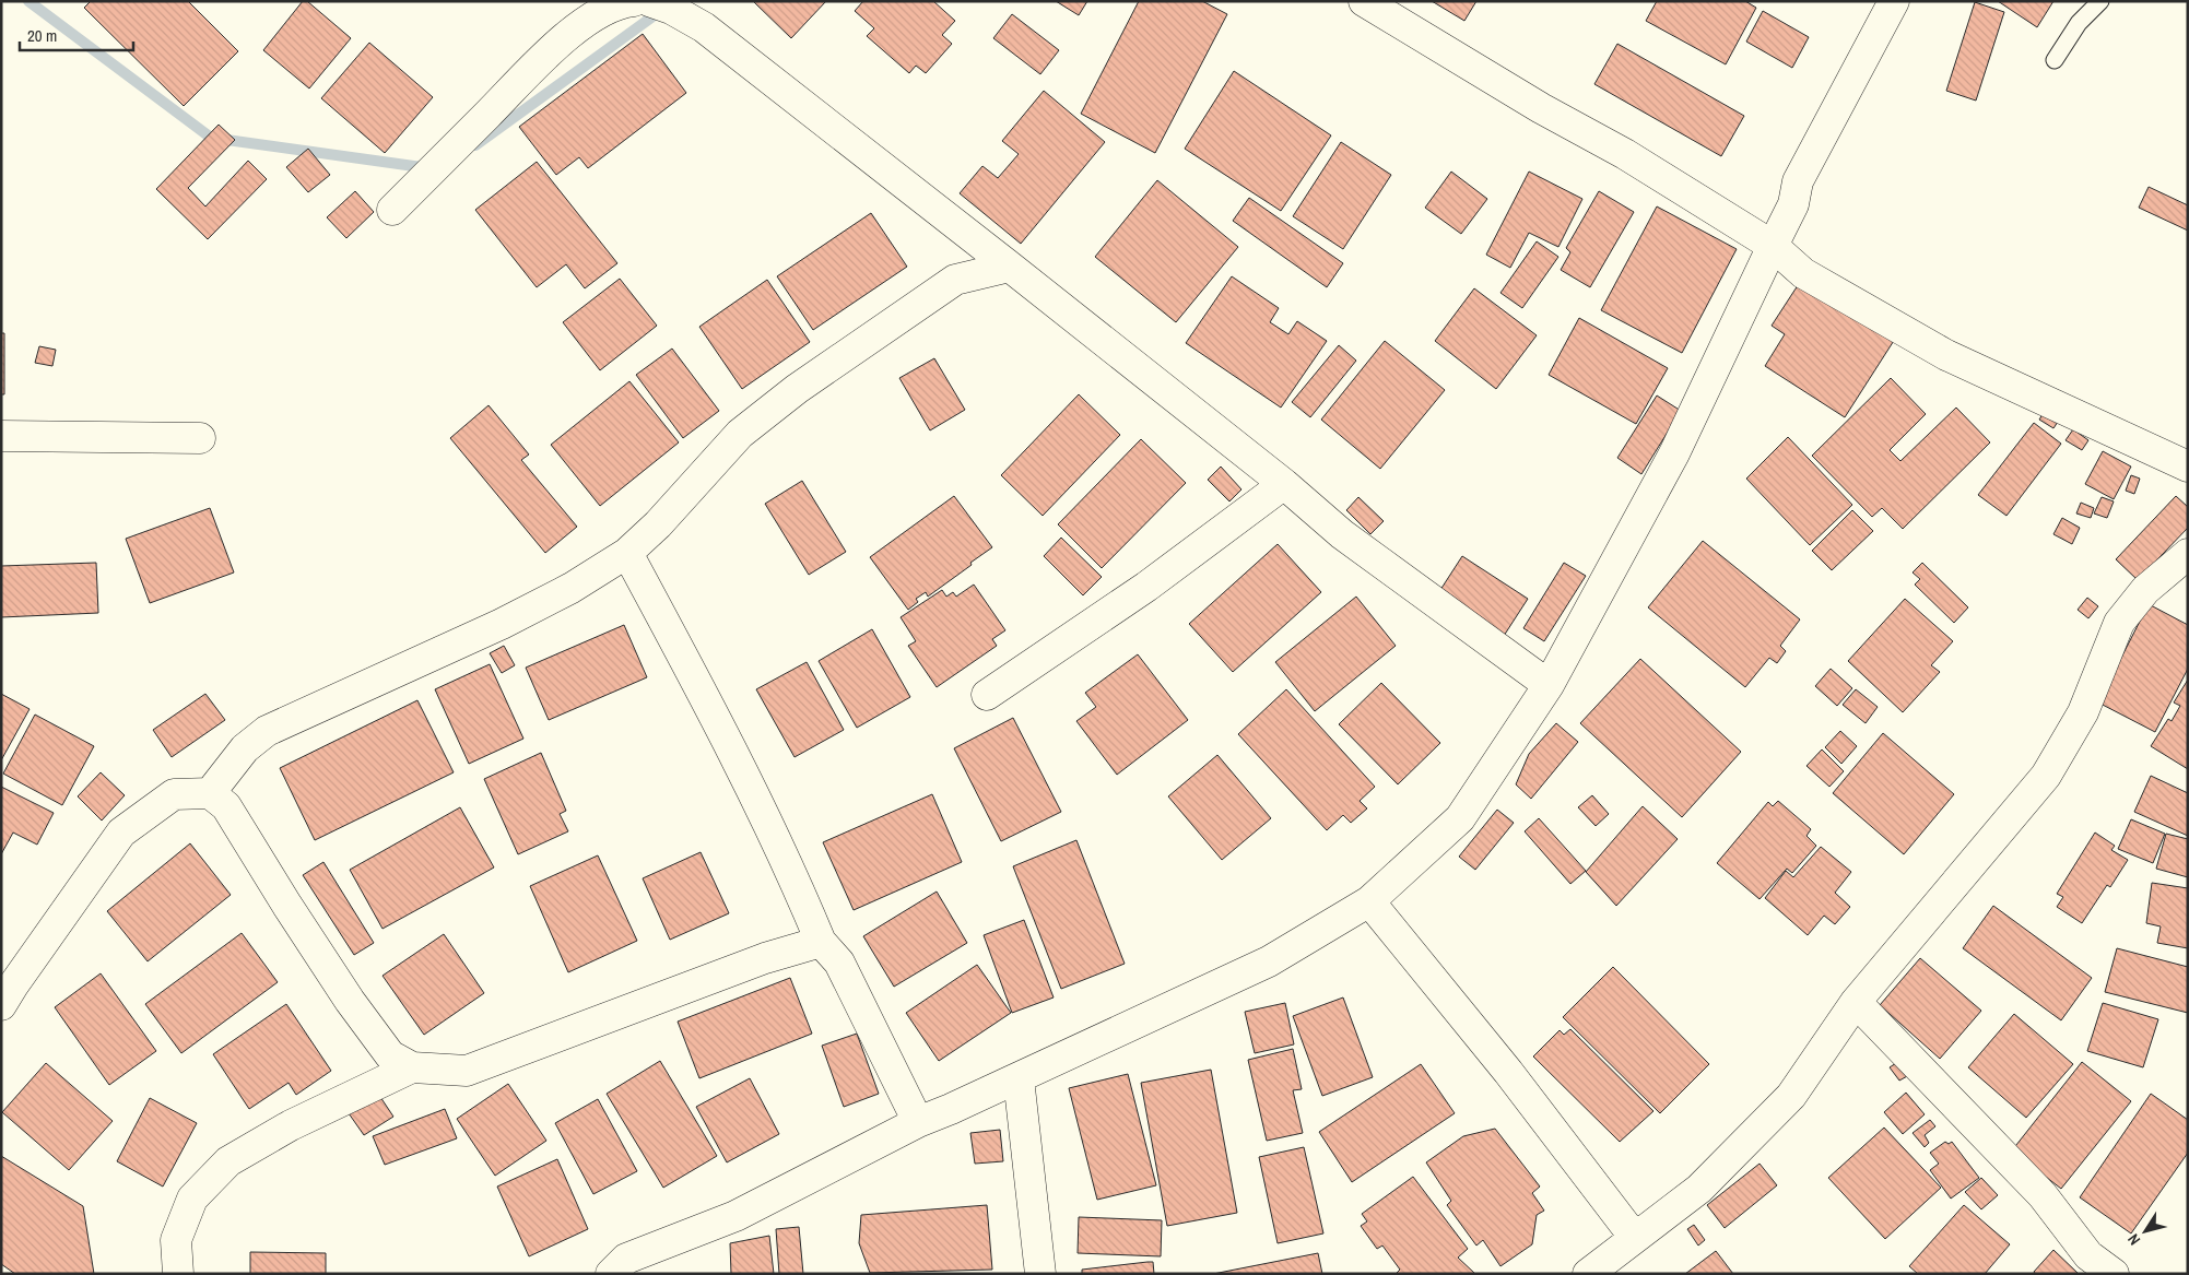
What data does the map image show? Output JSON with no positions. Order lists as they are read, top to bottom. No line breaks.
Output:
{"scale_bar":"20 m","north":"bottom left"}
